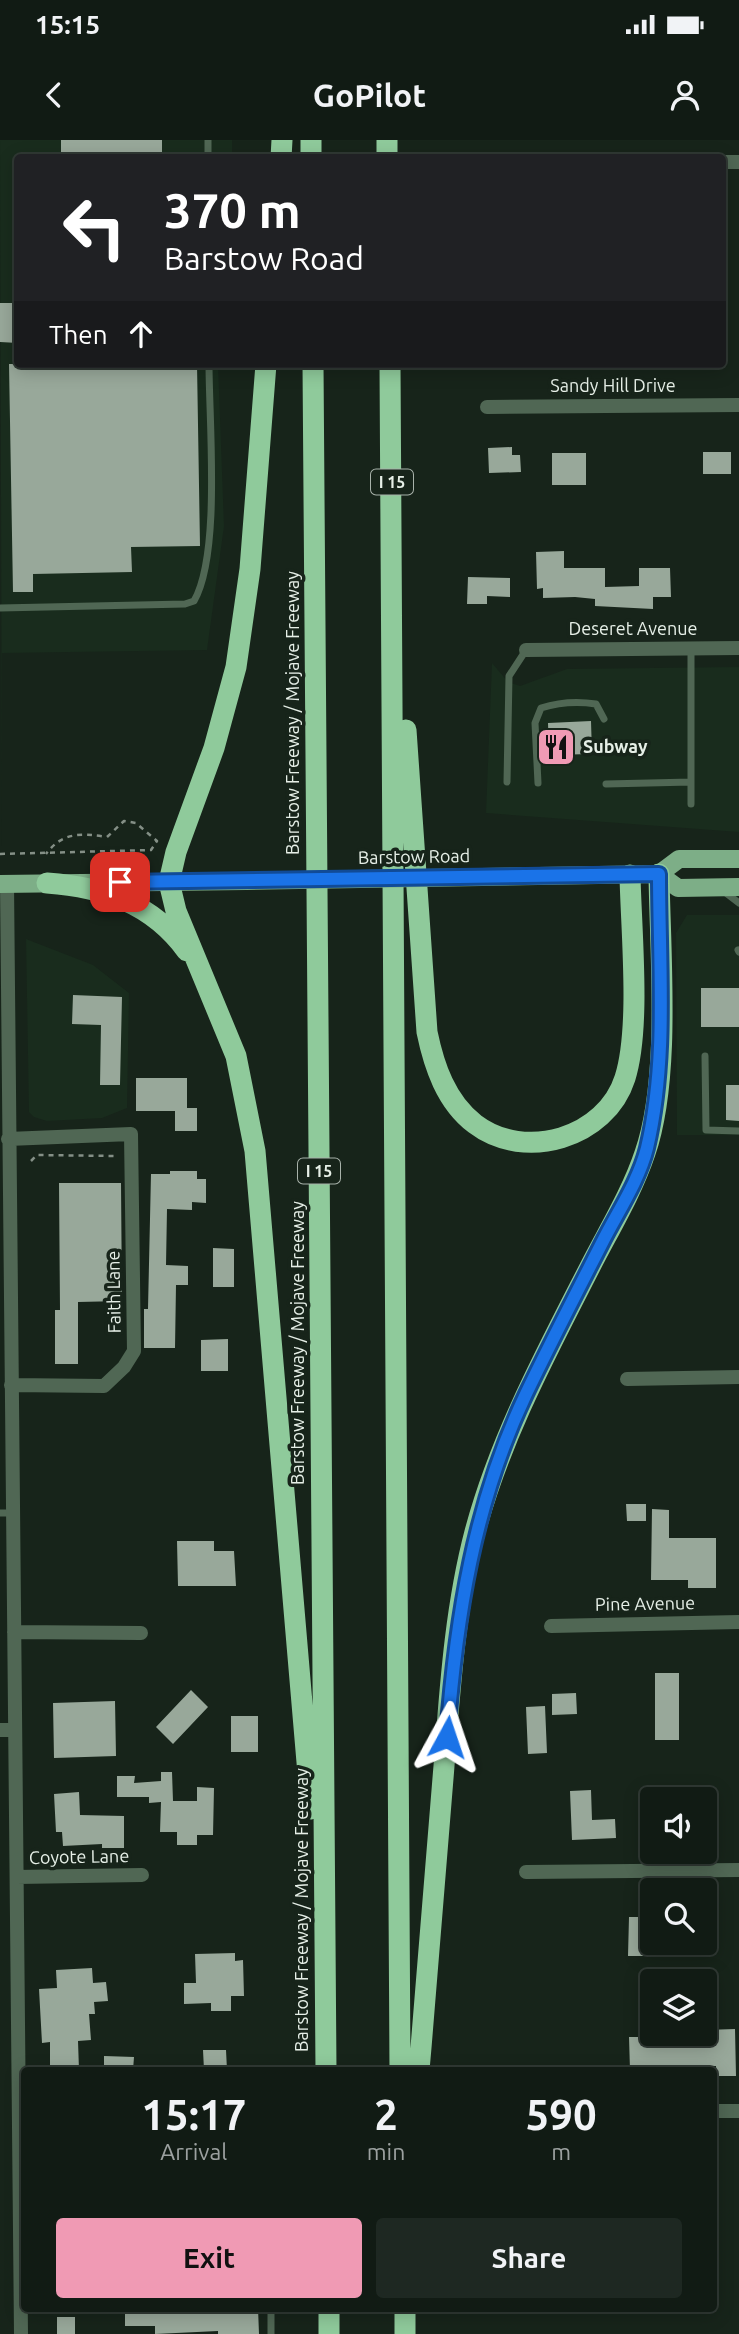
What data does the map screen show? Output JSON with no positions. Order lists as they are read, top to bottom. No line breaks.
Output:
{"streets":{"highway":["I 15","Barstow Freeway / Mojave Freeway"],"main road":["Barstow Road"],"street":["Sandy Hill Drive","Deseret Avenue","Faith Lane","Pine Avenue","Coyote Lane"]},"places":{"restaurant":["Subway"]},"page":{"status":"15:15","header":"GoPilot","turn":["370 m","Barstow Road"],"then":"Then","eta":["15:17","Arrival","2","min","590","m"],"buttons":["Exit","Share"]}}
